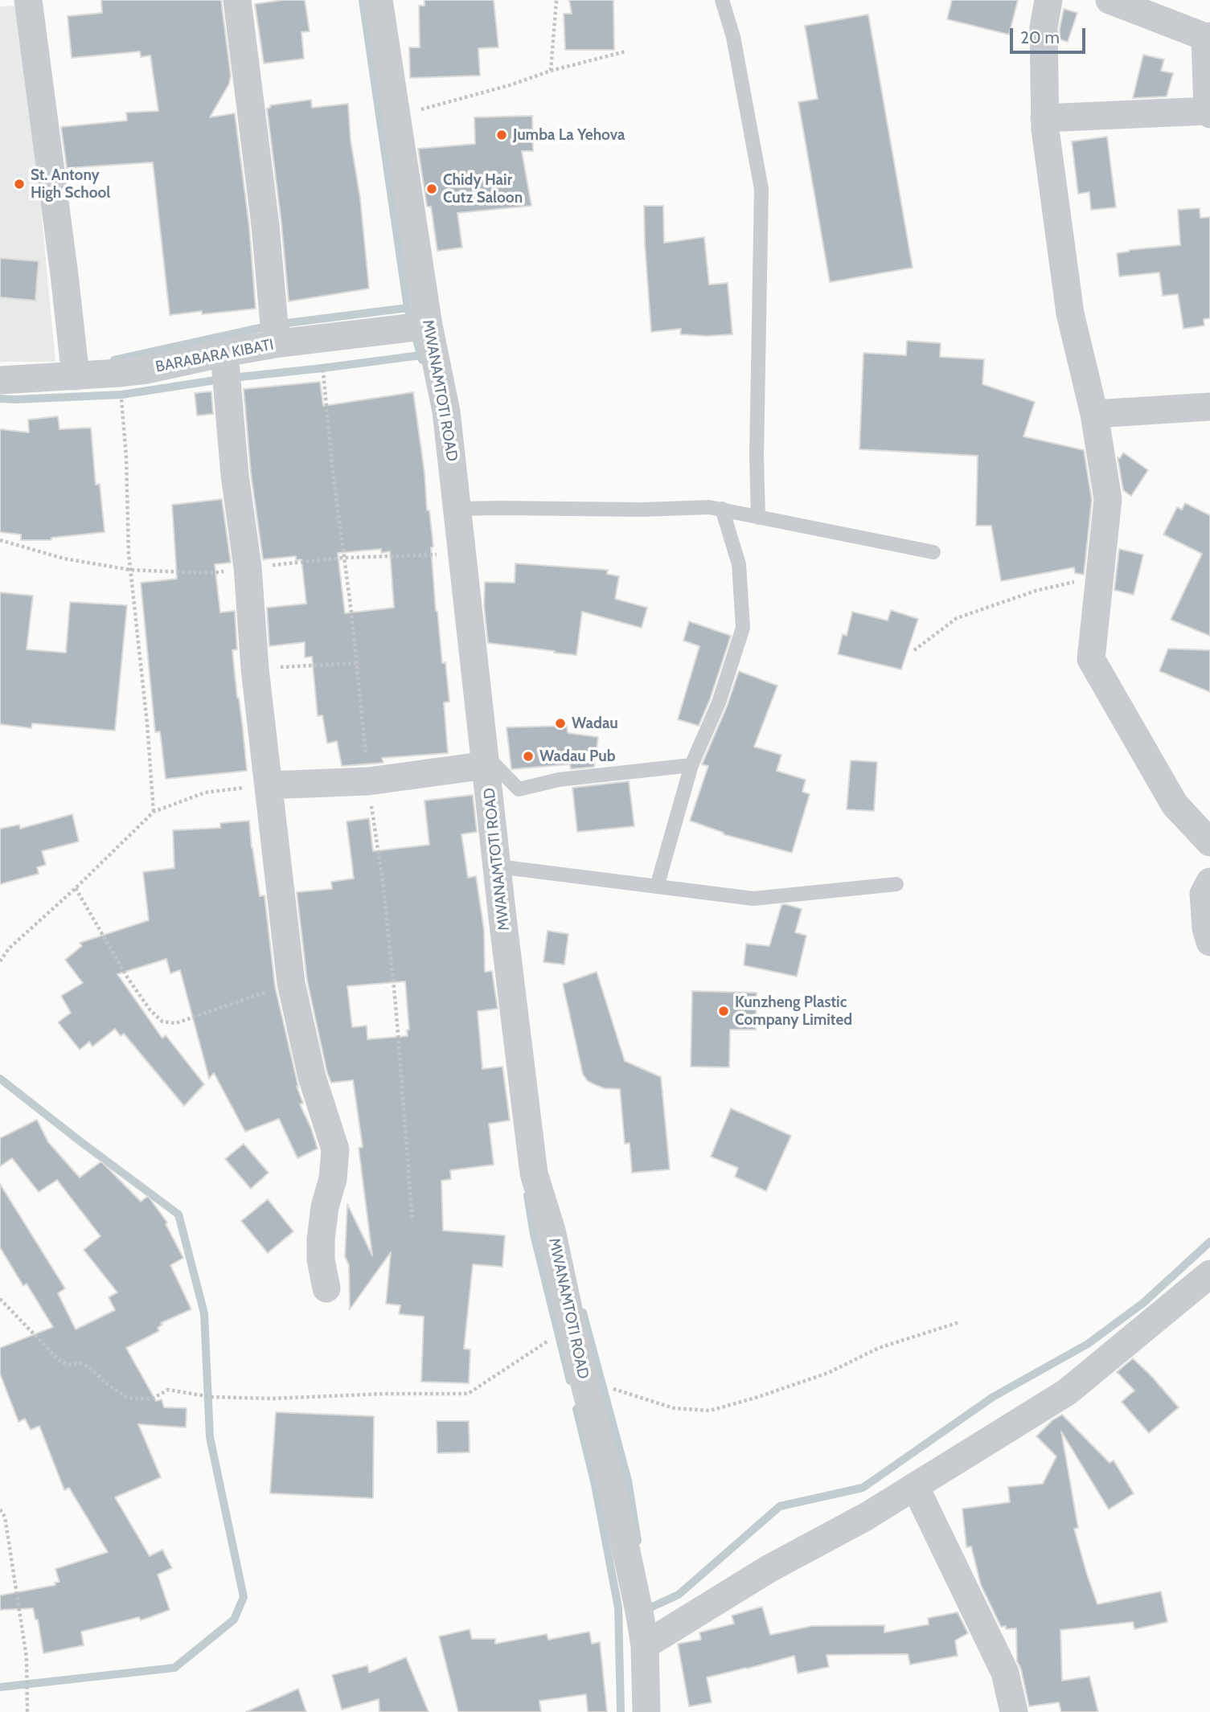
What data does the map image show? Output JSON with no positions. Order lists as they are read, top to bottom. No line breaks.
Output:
{"streets":{"street":["BARABARA KIBATI","MWANAMTOTI ROAD"]},"crossings":[["BARABARA KIBATI","MWANAMTOTI ROAD"]],"places":["Jumba La Yehova","St. Antony High School","Chidy Hair Cutz Saloon","Wadau","Wadau Pub","Kunzheng Plastic Company Limited"],"scale_bar":"20 m"}
